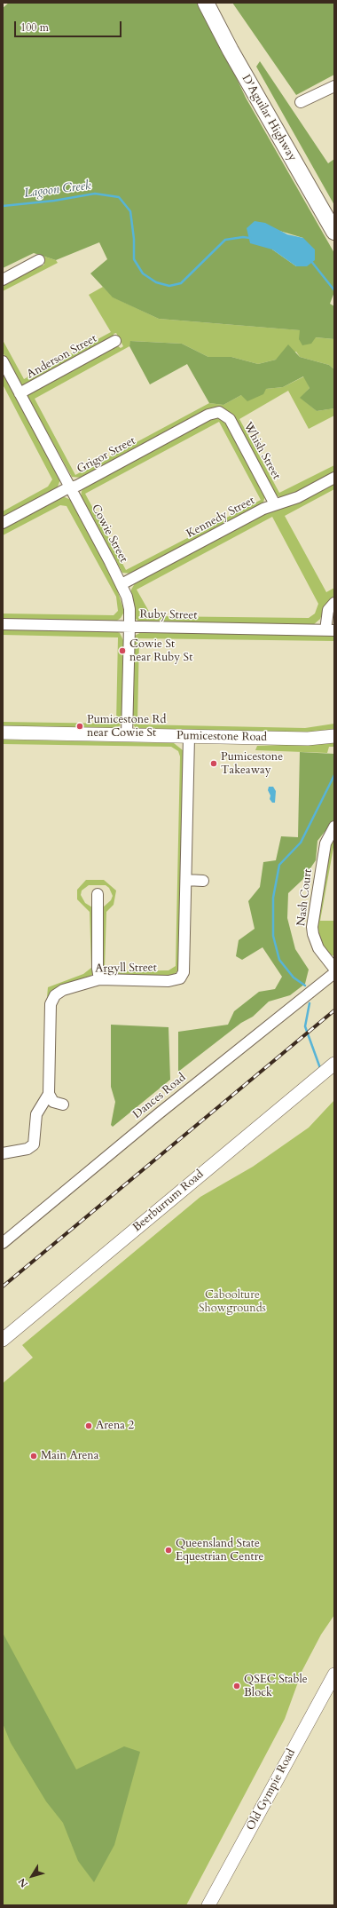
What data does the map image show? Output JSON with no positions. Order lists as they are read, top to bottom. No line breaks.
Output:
{"streets":{"highway":["D'Aguilar Highway"],"main road":["Pumicestone Road","Beerburrum Road","Old Gympie Road"],"street":["Anderson Street","Whish Street","Grigor Street","Kennedy Street","Cowie Street","Ruby Street","Nash Court","Argyll Street","Dances Road"]},"crossings":[["Anderson Street","Cowie Street"],["Whish Street","Grigor Street"],["Whish Street","Kennedy Street"],["Grigor Street","Cowie Street"],["Kennedy Street","Cowie Street"],["Cowie Street","Ruby Street"],["Cowie Street","Pumicestone Road"],["Pumicestone Road","Argyll Street"]],"water":["Lagoon Creek"],"parks":["Caboolture Showgrounds"],"places":["Cowie St near Ruby St","Pumicestone Rd near Cowie St","Pumicestone Takeaway","Arena 2","Main Arena","Queensland State Equestrian Centre","QSEC Stable Block"],"scale_bar":"100 m","north":"bottom left"}
